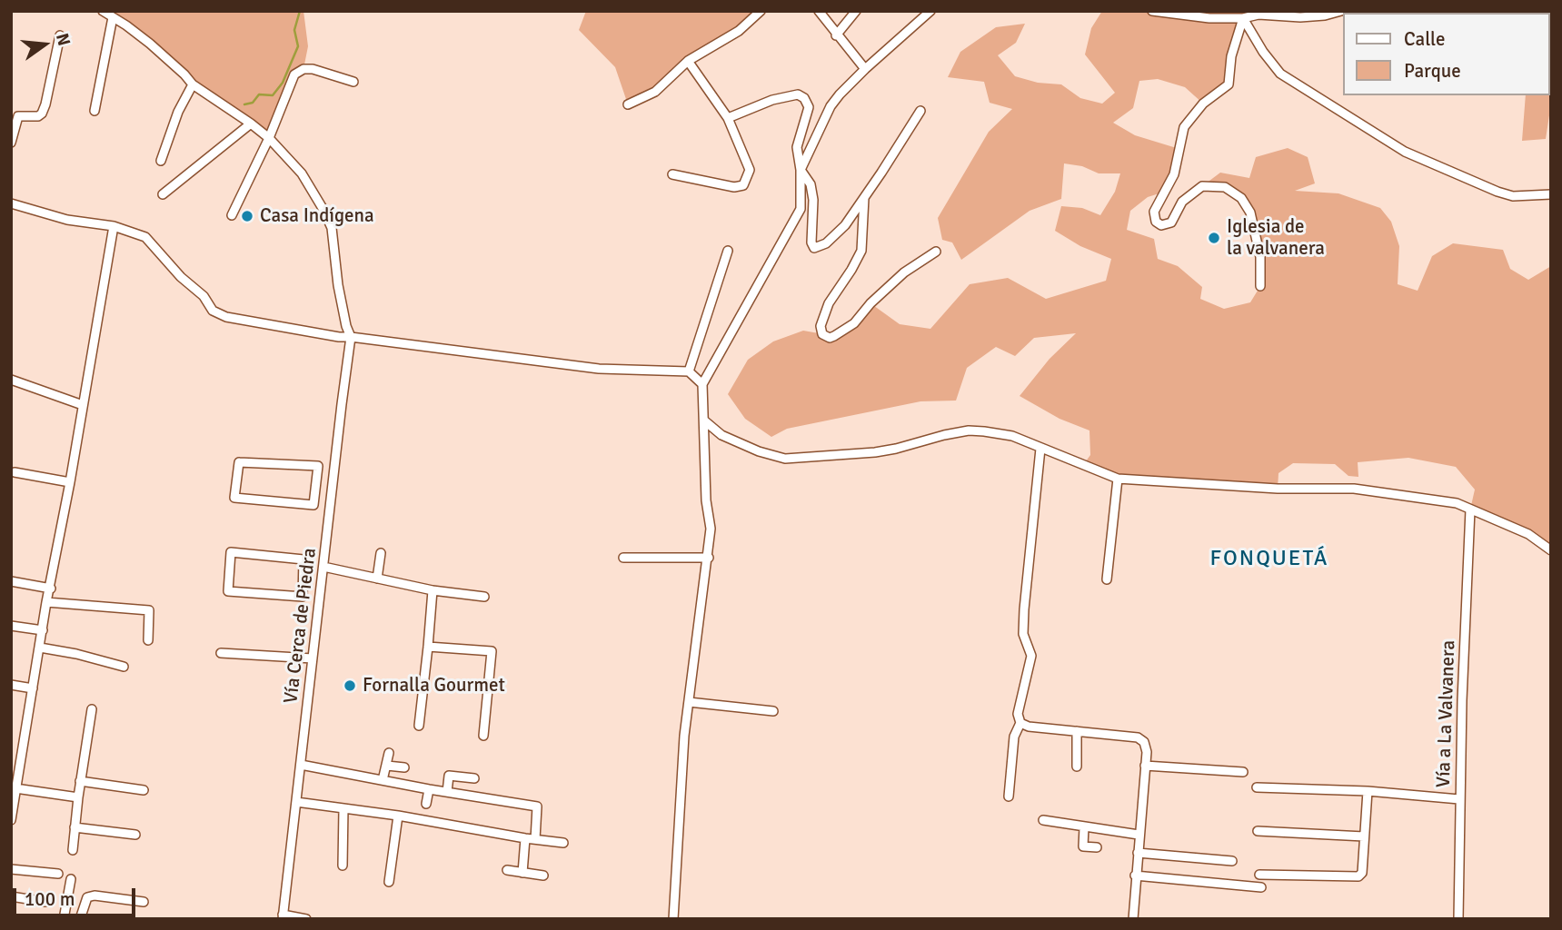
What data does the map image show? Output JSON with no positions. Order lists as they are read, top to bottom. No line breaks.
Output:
{"streets":{"street":["Vía Cerca de Piedra","Vía a La Valvanera"]},"districts":["FONQUETÁ"],"places":["Casa Indígena","Iglesia de la valvanera","Fornalla Gourmet"],"legend":["Calle","Parque"],"scale_bar":"100 m","north":"right"}
